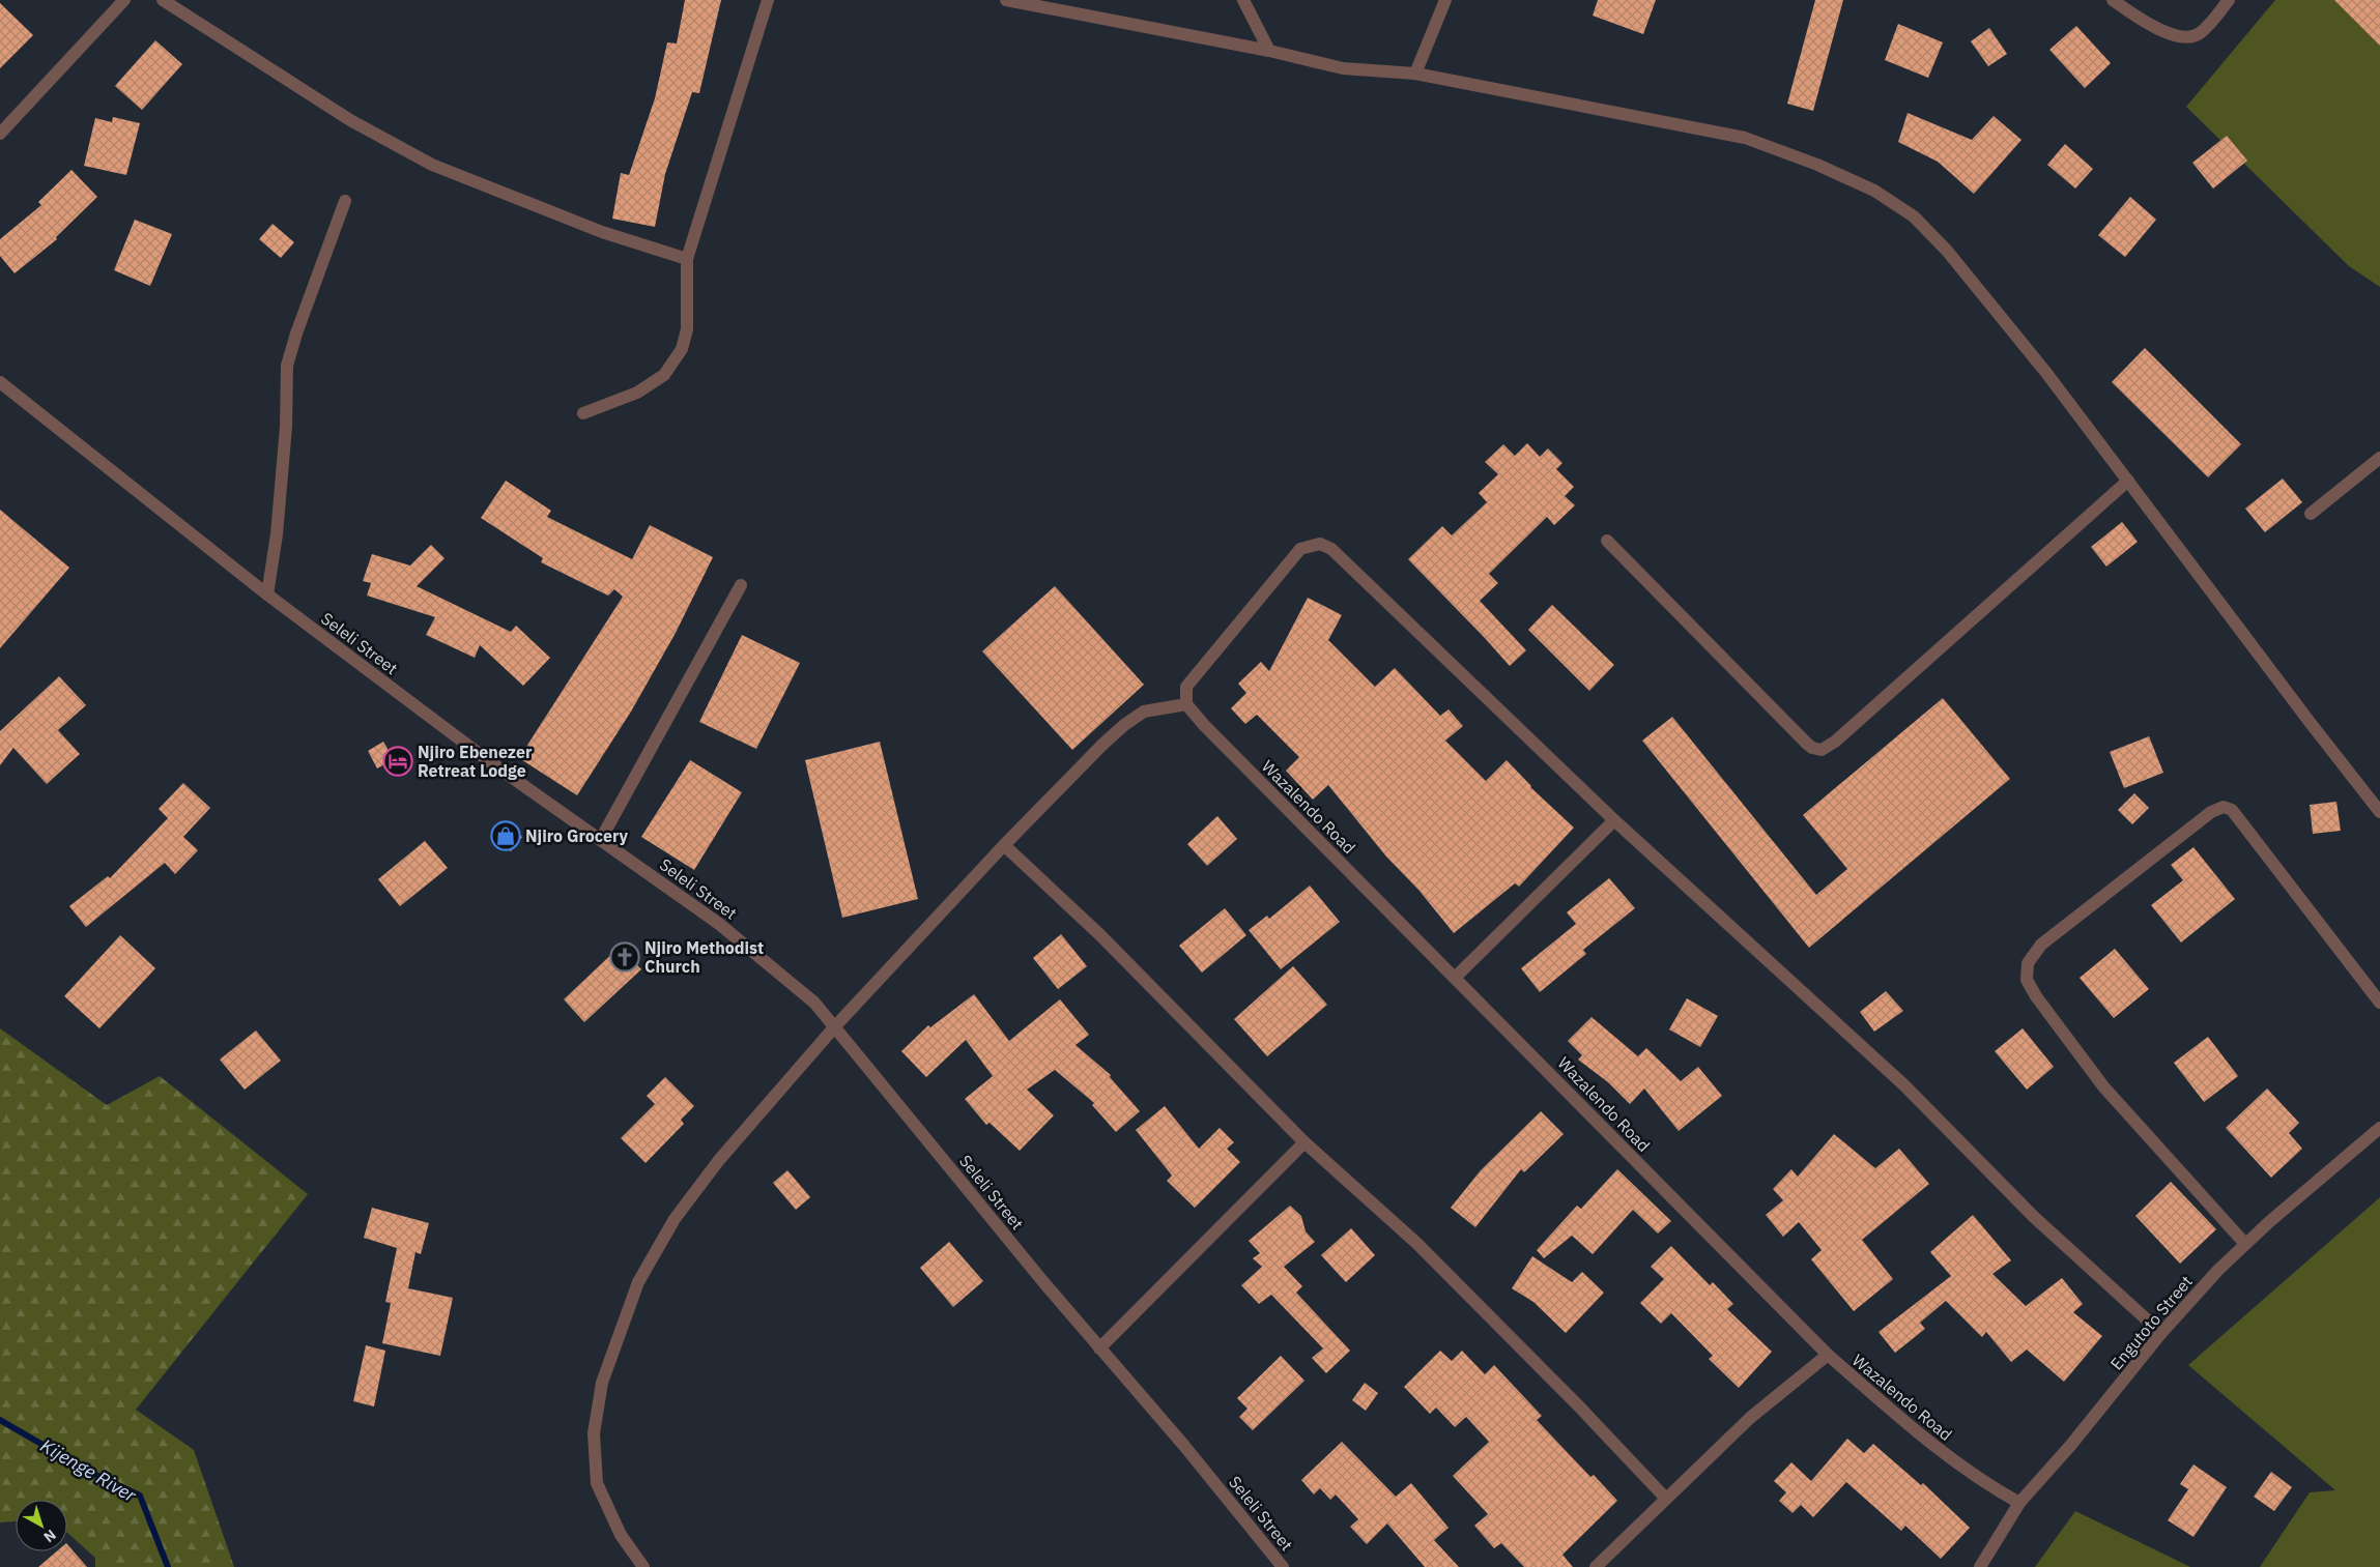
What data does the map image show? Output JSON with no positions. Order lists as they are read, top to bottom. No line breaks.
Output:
{"streets":{"street":["Seleli Street","Wazalendo Road","Engutoto Street"]},"crossings":[["Wazalendo Road","Engutoto Street"]],"water":["Kijenge River"],"places":{"hotel":["Njiro Ebenezer Retreat Lodge"],"shop":["Njiro Grocery"],"church":["Njiro Methodist Church"]},"north":"bottom right"}
